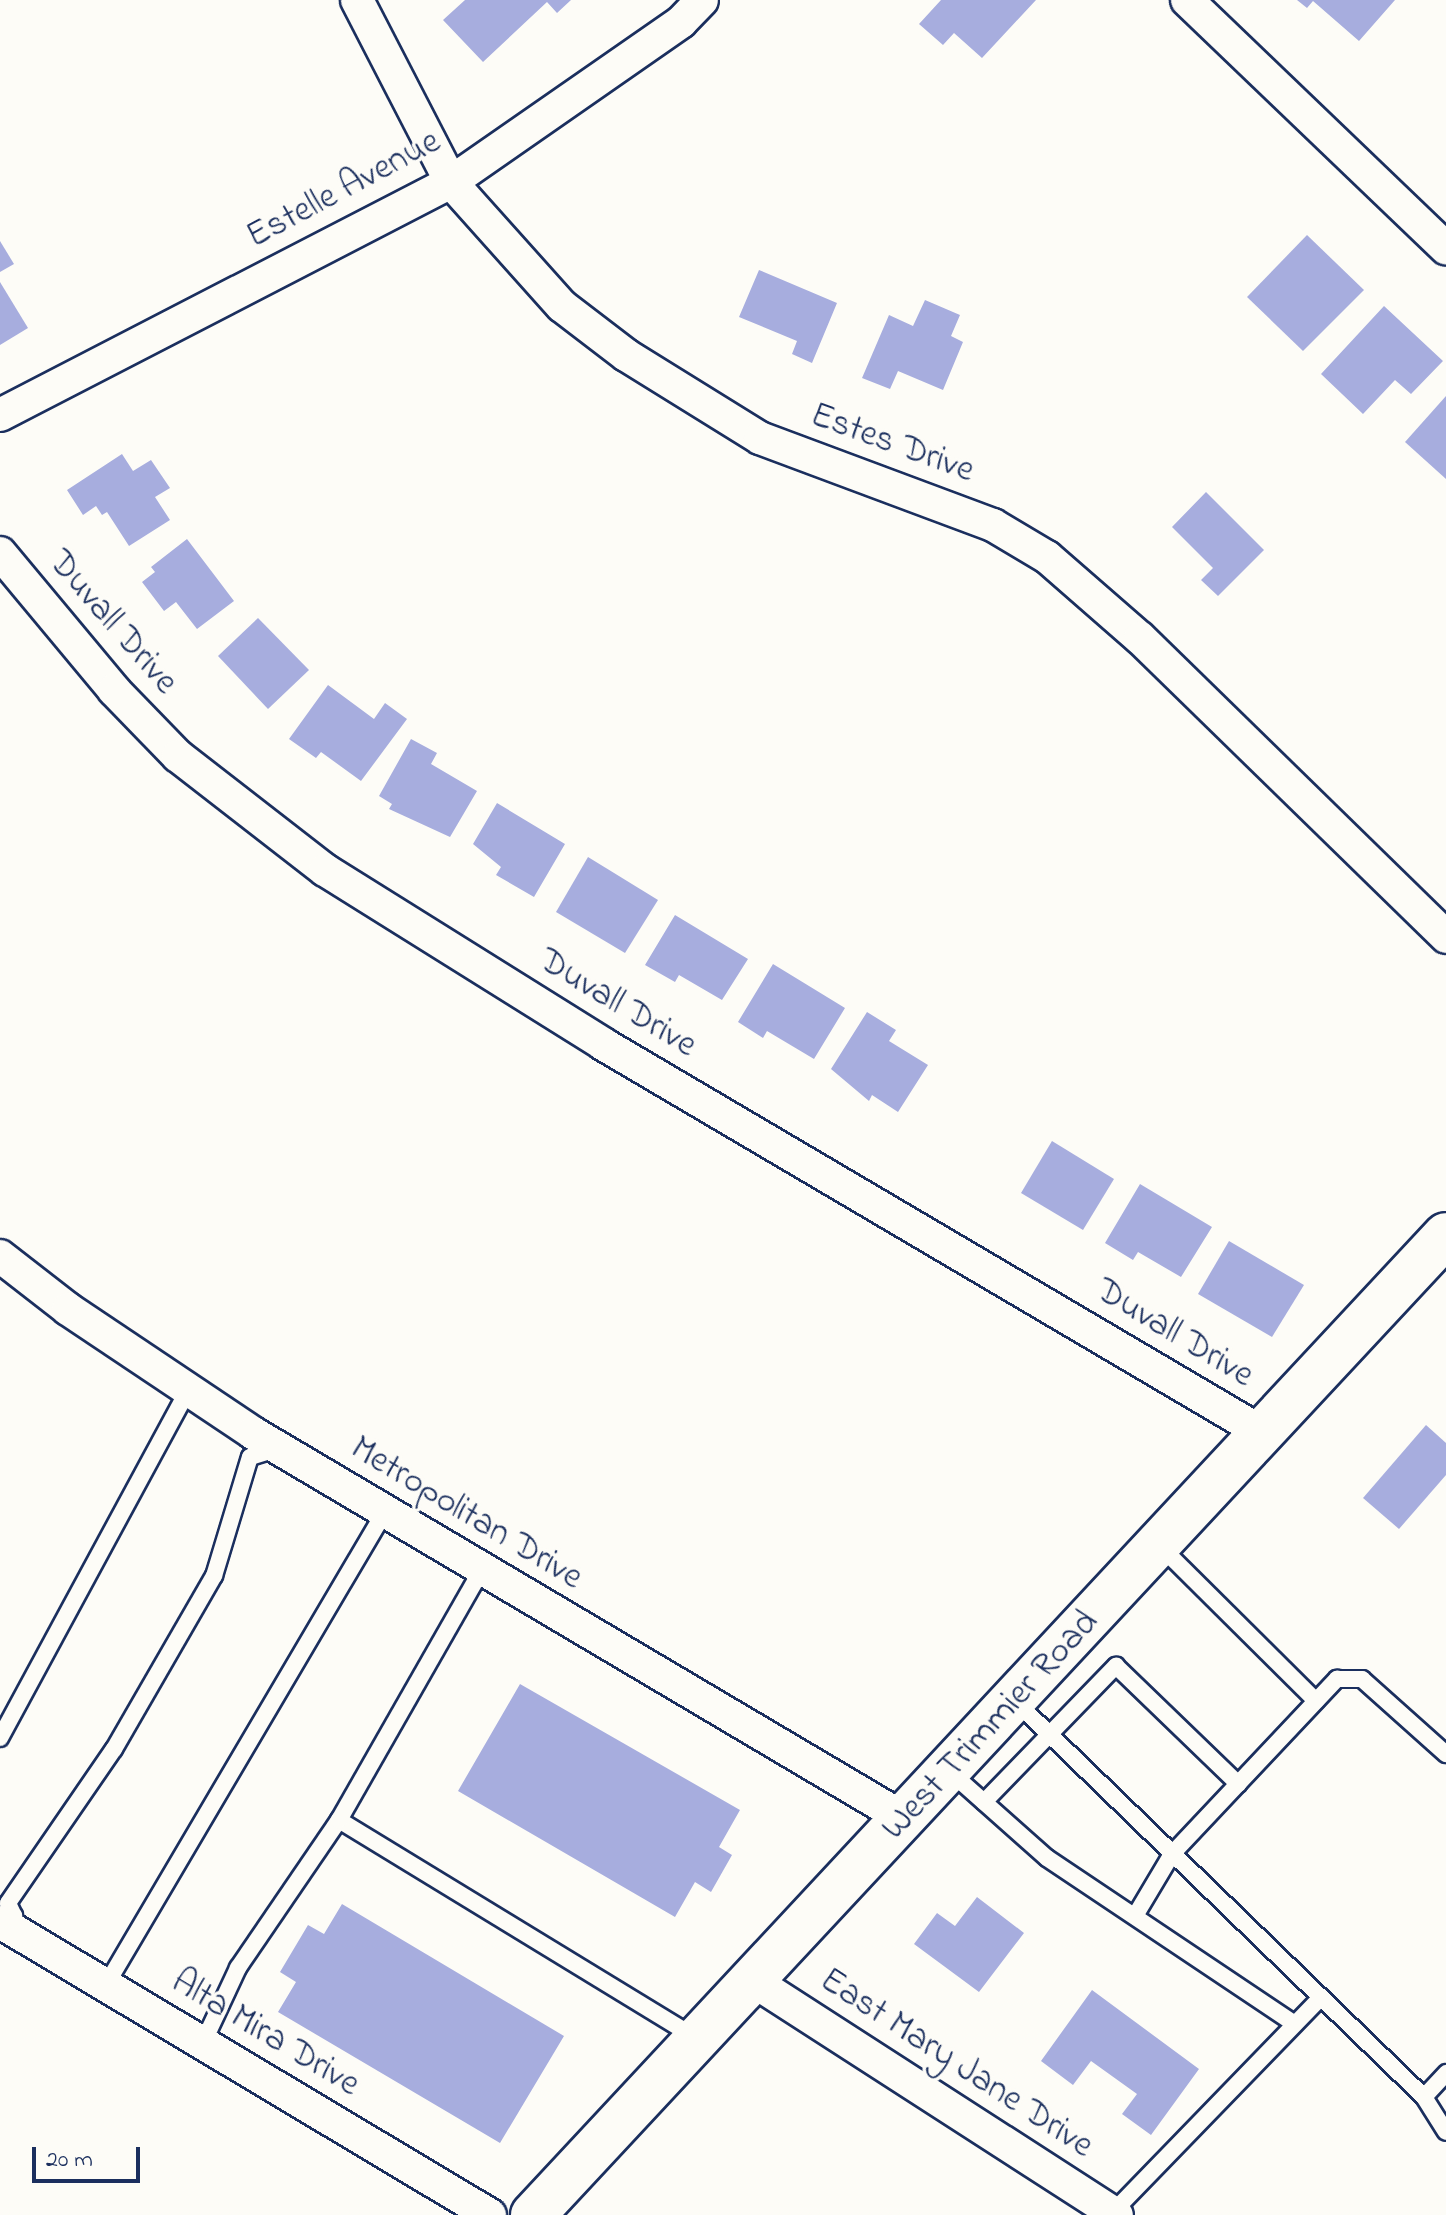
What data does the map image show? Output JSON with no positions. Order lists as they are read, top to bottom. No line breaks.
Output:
{"streets":{"street":["Estelle Avenue","Estes Drive","Duvall Drive","Metropolitan Drive","West Trimmier Road","Alta Mira Drive","East Mary Jane Drive"]},"crossings":[["Estelle Avenue","Estes Drive"],["Duvall Drive","West Trimmier Road"],["Metropolitan Drive","West Trimmier Road"],["West Trimmier Road","East Mary Jane Drive"]],"scale_bar":"20 m"}
